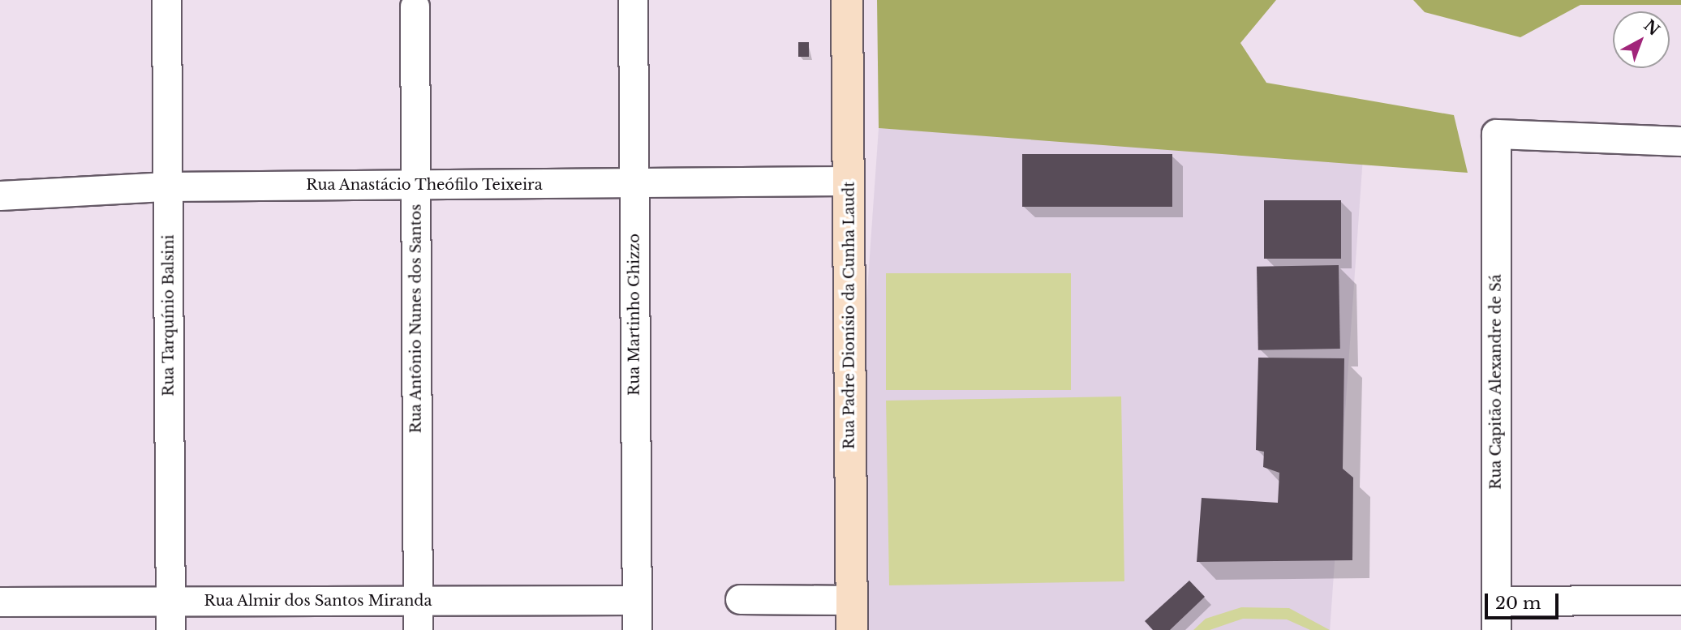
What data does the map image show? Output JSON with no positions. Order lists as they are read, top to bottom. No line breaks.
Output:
{"streets":{"street":["Rua Anastácio Theófilo Teixeira","Rua Martinho Ghizzo","Rua Tarquínio Balsini","Rua Padre Dionísio da Cunha Laudt","Rua Antônio Nunes dos Santos","Rua Capitão Alexandre de Sá","Rua Almir dos Santos Miranda"]},"crossings":[["Rua Anastácio Theófilo Teixeira","Rua Martinho Ghizzo"],["Rua Anastácio Theófilo Teixeira","Rua Tarquínio Balsini"],["Rua Anastácio Theófilo Teixeira","Rua Padre Dionísio da Cunha Laudt"],["Rua Anastácio Theófilo Teixeira","Rua Antônio Nunes dos Santos"],["Rua Martinho Ghizzo","Rua Almir dos Santos Miranda"],["Rua Tarquínio Balsini","Rua Almir dos Santos Miranda"],["Rua Antônio Nunes dos Santos","Rua Almir dos Santos Miranda"]],"scale_bar":"20 m","north":"top right"}
